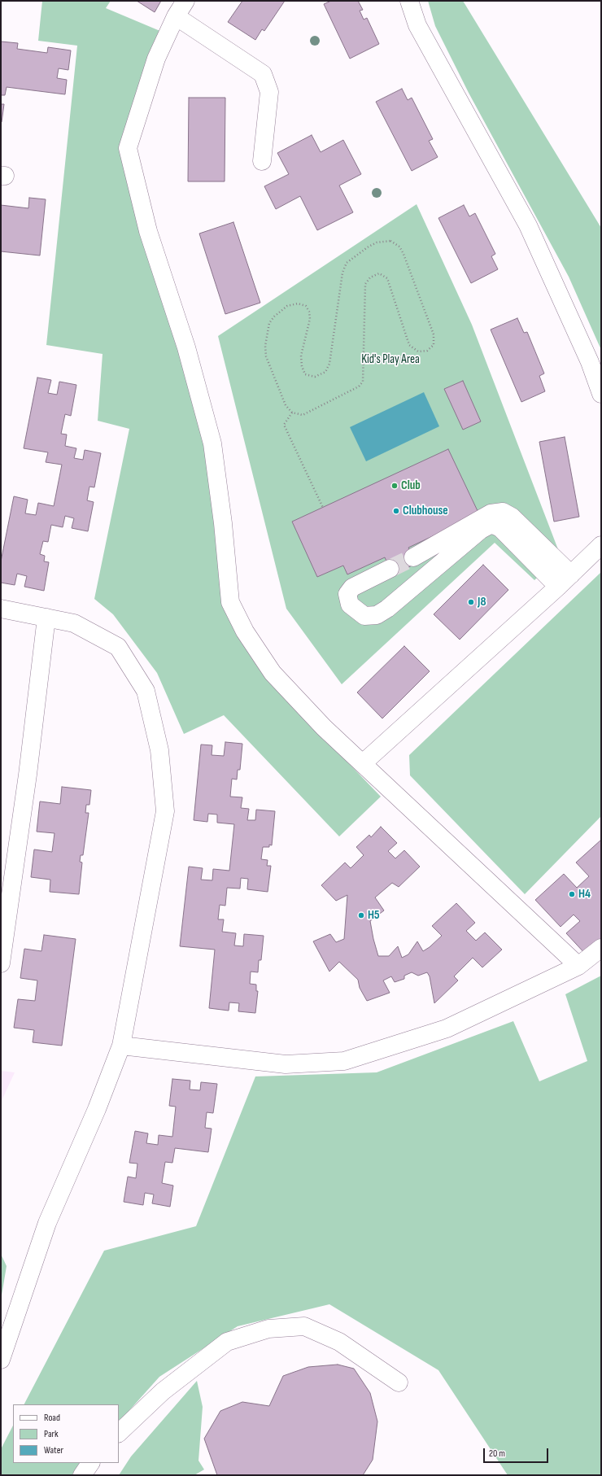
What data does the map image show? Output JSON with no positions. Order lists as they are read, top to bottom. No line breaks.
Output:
{"parks":["Kid's Play Area"],"places":["Club","Clubhouse","J8","H4","H5"],"legend":["Road","Park","Water"],"scale_bar":"20 m"}
